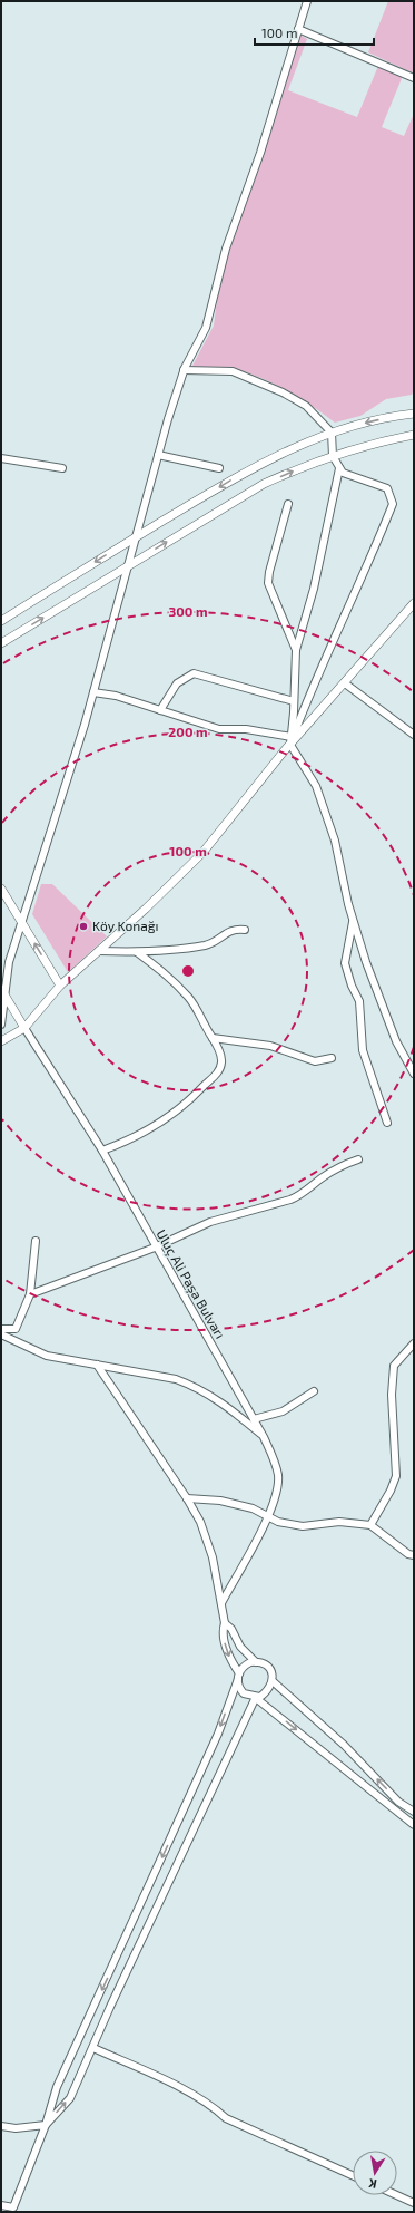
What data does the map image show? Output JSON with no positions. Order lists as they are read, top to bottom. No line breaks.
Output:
{"streets":{"street":["Uluç Ali Paşa Bulvarı"]},"places":["Köy Konağı"],"scale_bar":"100 m","north":"bottom","rings":["300 m","200 m","100 m"]}
